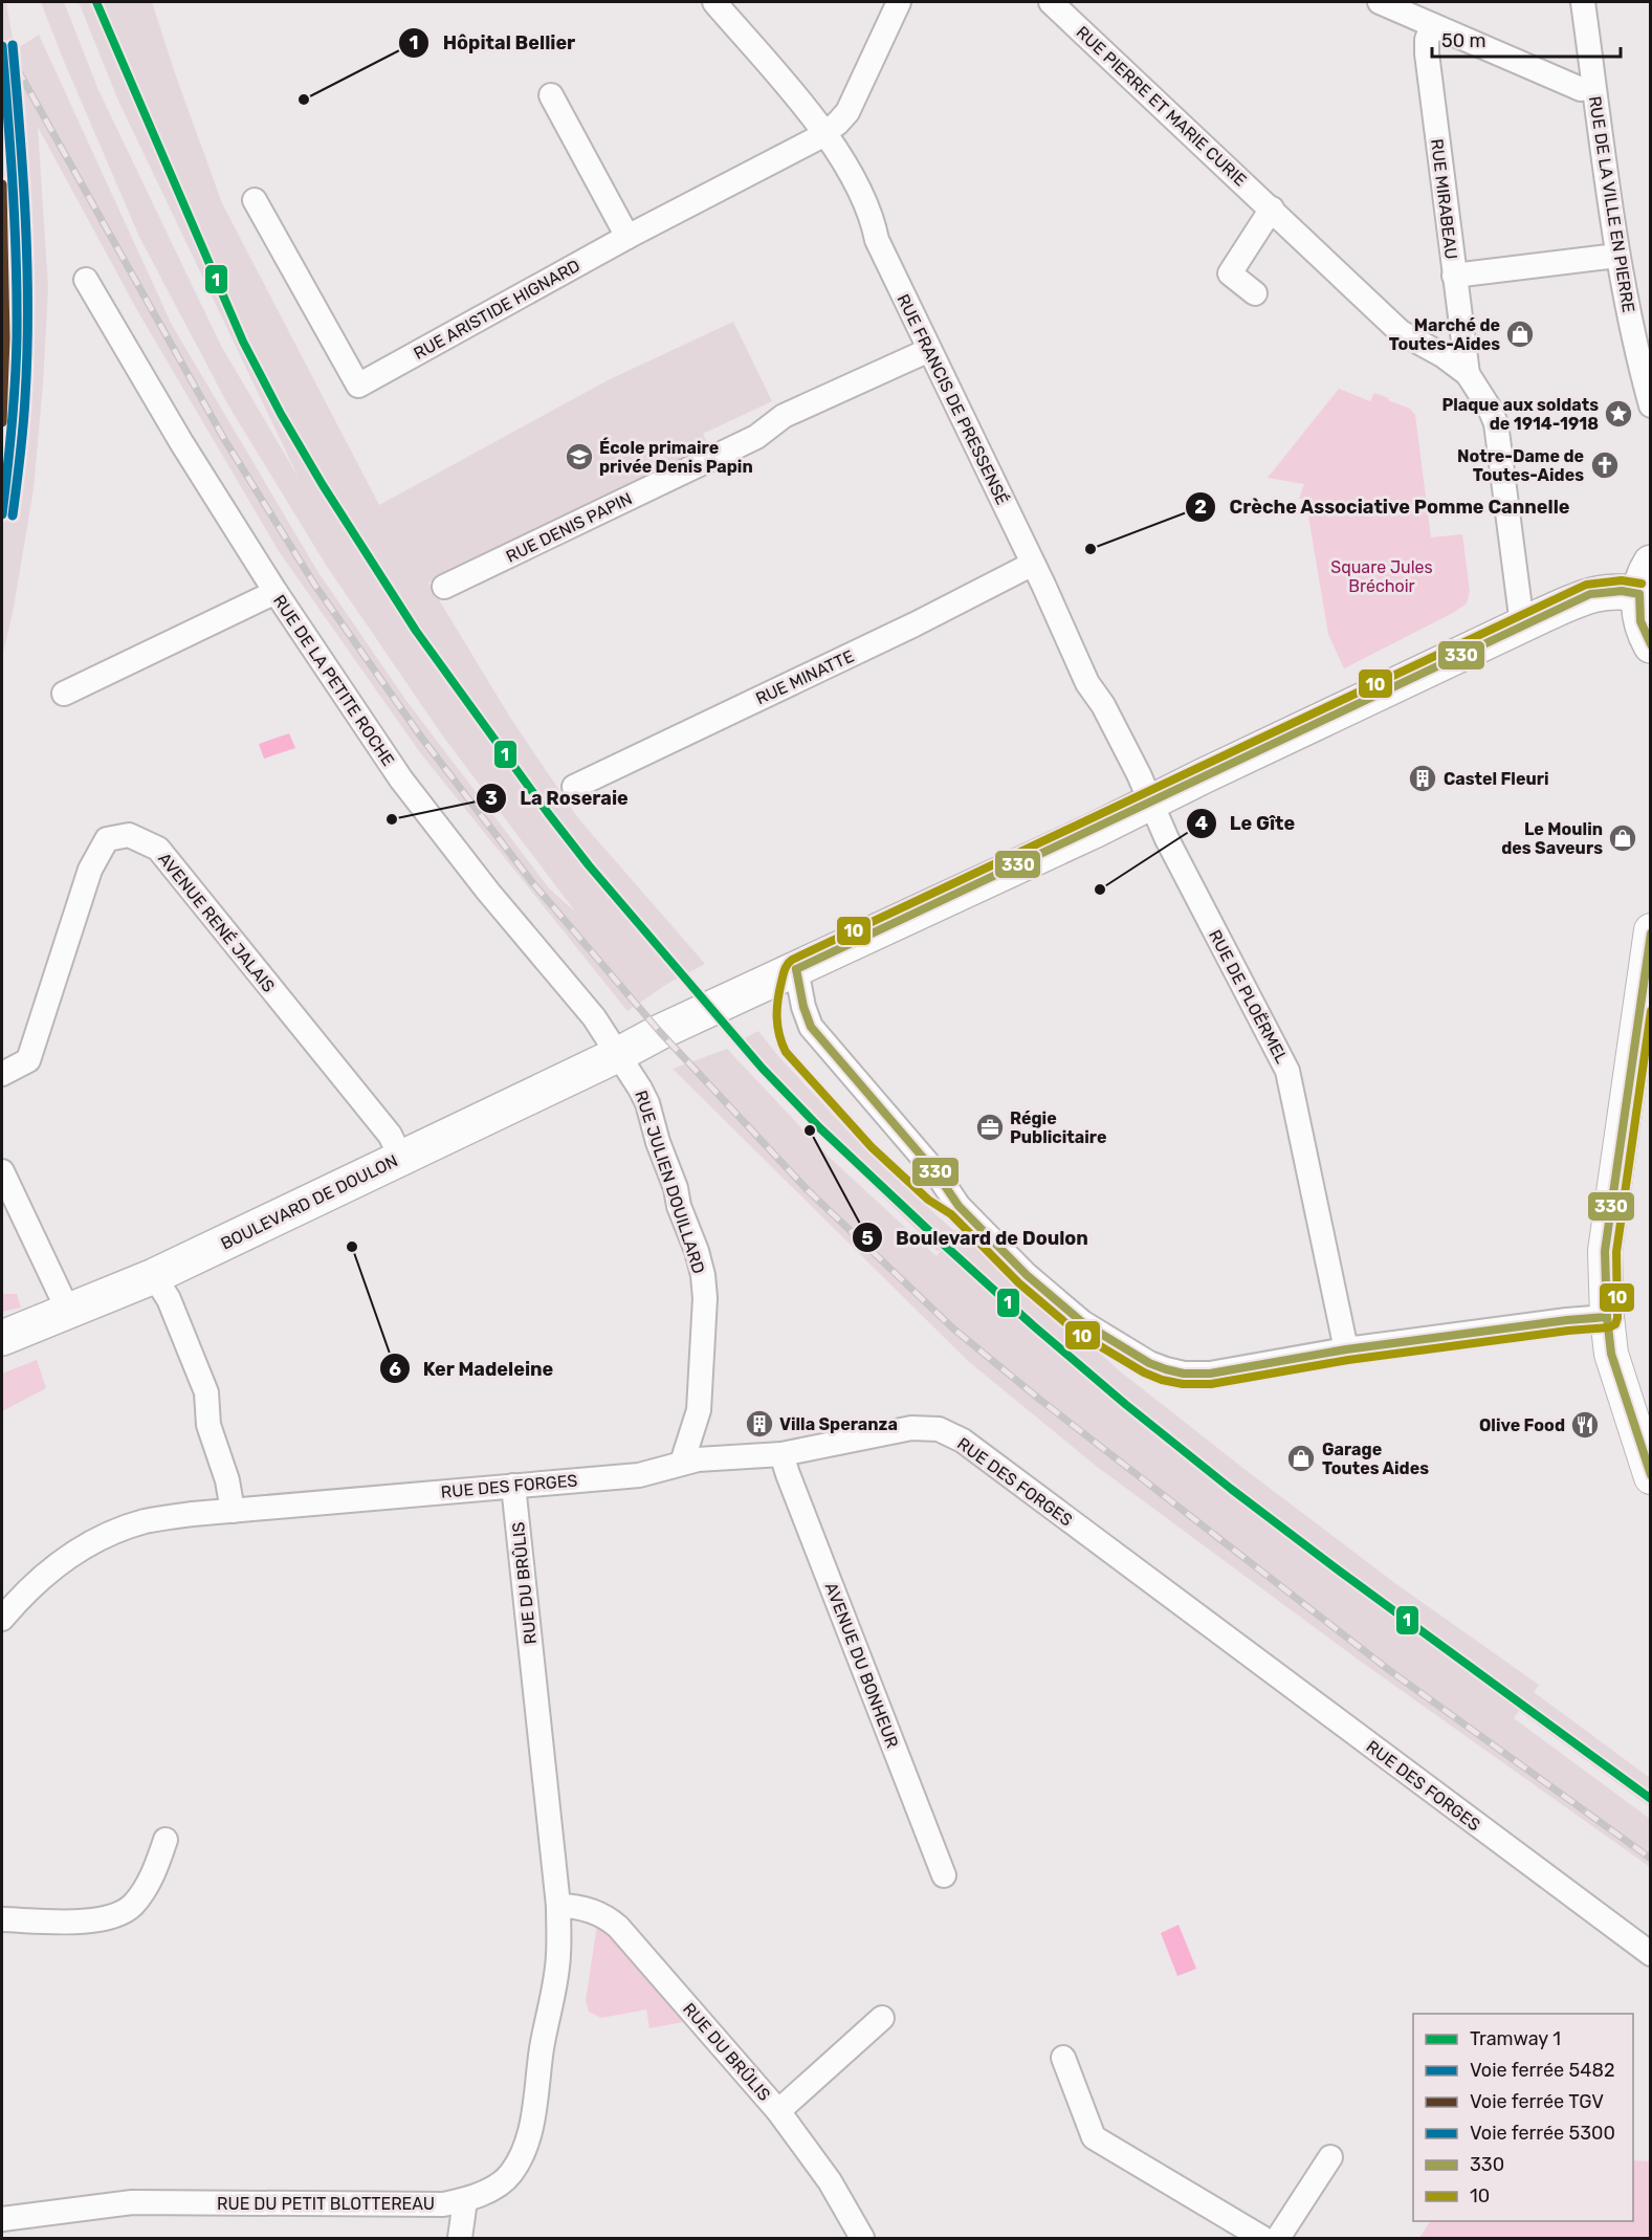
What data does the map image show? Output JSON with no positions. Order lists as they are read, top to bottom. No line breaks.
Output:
{"streets":{"main road":["BOULEVARD DE DOULON"],"street":["RUE PIERRE ET MARIE CURIE","RUE MIRABEAU","RUE DE LA VILLE EN PIERRE","RUE ARISTIDE HIGNARD","RUE FRANCIS DE PRESSENSÉ","RUE DENIS PAPIN","RUE MINATTE","RUE DE LA PETITE ROCHE","AVENUE RENÉ JALAIS","RUE DE PLOËRMEL","RUE JULIEN DOUILLARD","RUE DES FORGES","RUE DU BRÛLIS","AVENUE DU BONHEUR","RUE DU PETIT BLOTTEREAU"]},"crossings":[["RUE PIERRE ET MARIE CURIE","RUE MIRABEAU"],["RUE ARISTIDE HIGNARD","RUE FRANCIS DE PRESSENSÉ"],["RUE FRANCIS DE PRESSENSÉ","RUE DENIS PAPIN"],["RUE FRANCIS DE PRESSENSÉ","RUE MINATTE"],["RUE FRANCIS DE PRESSENSÉ","RUE DE PLOËRMEL"],["RUE FRANCIS DE PRESSENSÉ","BOULEVARD DE DOULON"],["RUE DE LA PETITE ROCHE","RUE JULIEN DOUILLARD"],["RUE DE LA PETITE ROCHE","BOULEVARD DE DOULON"],["AVENUE RENÉ JALAIS","BOULEVARD DE DOULON"],["RUE DE PLOËRMEL","BOULEVARD DE DOULON"],["RUE JULIEN DOUILLARD","BOULEVARD DE DOULON"],["RUE JULIEN DOUILLARD","RUE DES FORGES"],["RUE DES FORGES","RUE DU BRÛLIS"],["RUE DES FORGES","AVENUE DU BONHEUR"],["RUE DU BRÛLIS","RUE DU PETIT BLOTTEREAU"]],"parks":["Square Jules Bréchoir"],"places":{"other":["Hôpital Bellier","Crèche Associative Pomme Cannelle","La Roseraie","Le Gîte","Boulevard de Doulon","Ker Madeleine"],"shop":["Marché de Toutes-Aides","Le Moulin des Saveurs","Garage Toutes Aides"],"place":["Plaque aux soldats de 1914-1918"],"school or university":["École primaire privée Denis Papin"],"church":["Notre-Dame de Toutes-Aides"],"building":["Castel Fleuri","Villa Speranza"],"office":["Régie Publicitaire"],"restaurant":["Olive Food"]},"lines":["tram line 1","rail line 5300","rail line 5482","rail line TGV","transit line 10","transit line 330"],"legend":["Tramway 1","Voie ferrée 5482","Voie ferrée TGV","Voie ferrée 5300","330","10"],"scale_bar":"50 m"}
